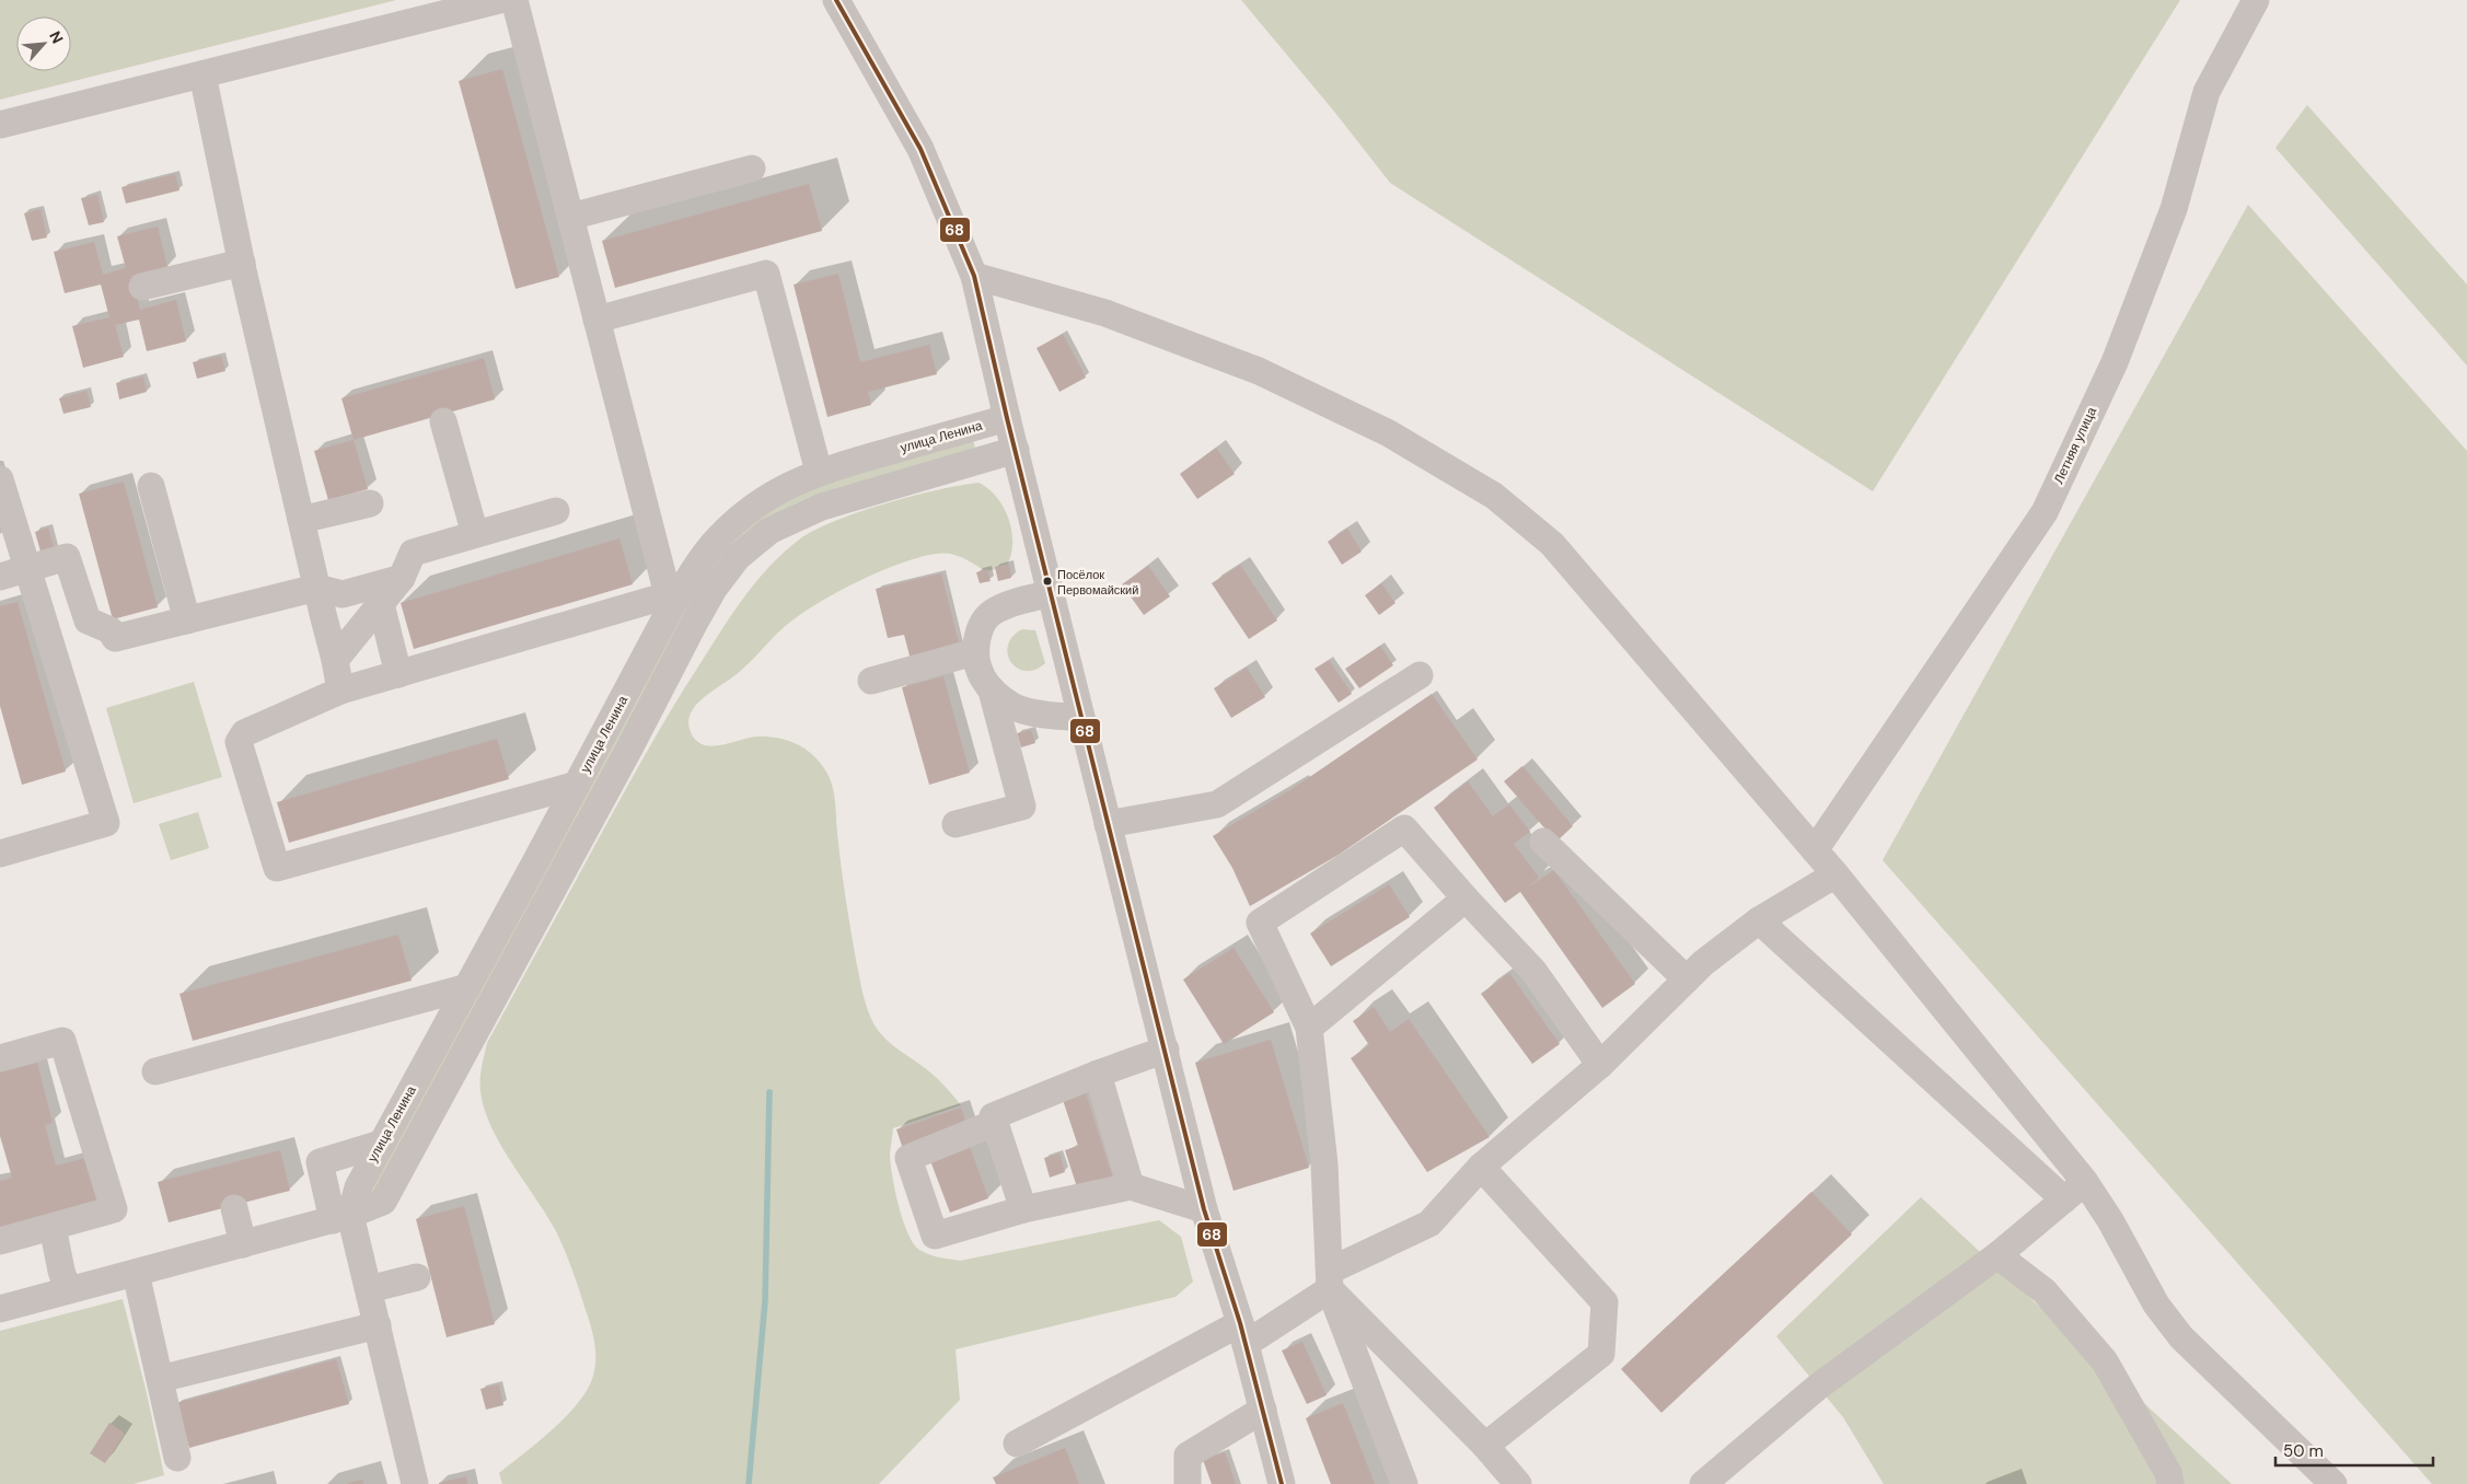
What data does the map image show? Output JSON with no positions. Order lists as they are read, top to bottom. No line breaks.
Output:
{"streets":{"street":["улица Ленина","Летняя улица"]},"places":["Посёлок Первомайский"],"lines":["transit line 68"],"scale_bar":"50 m","north":"top right"}
